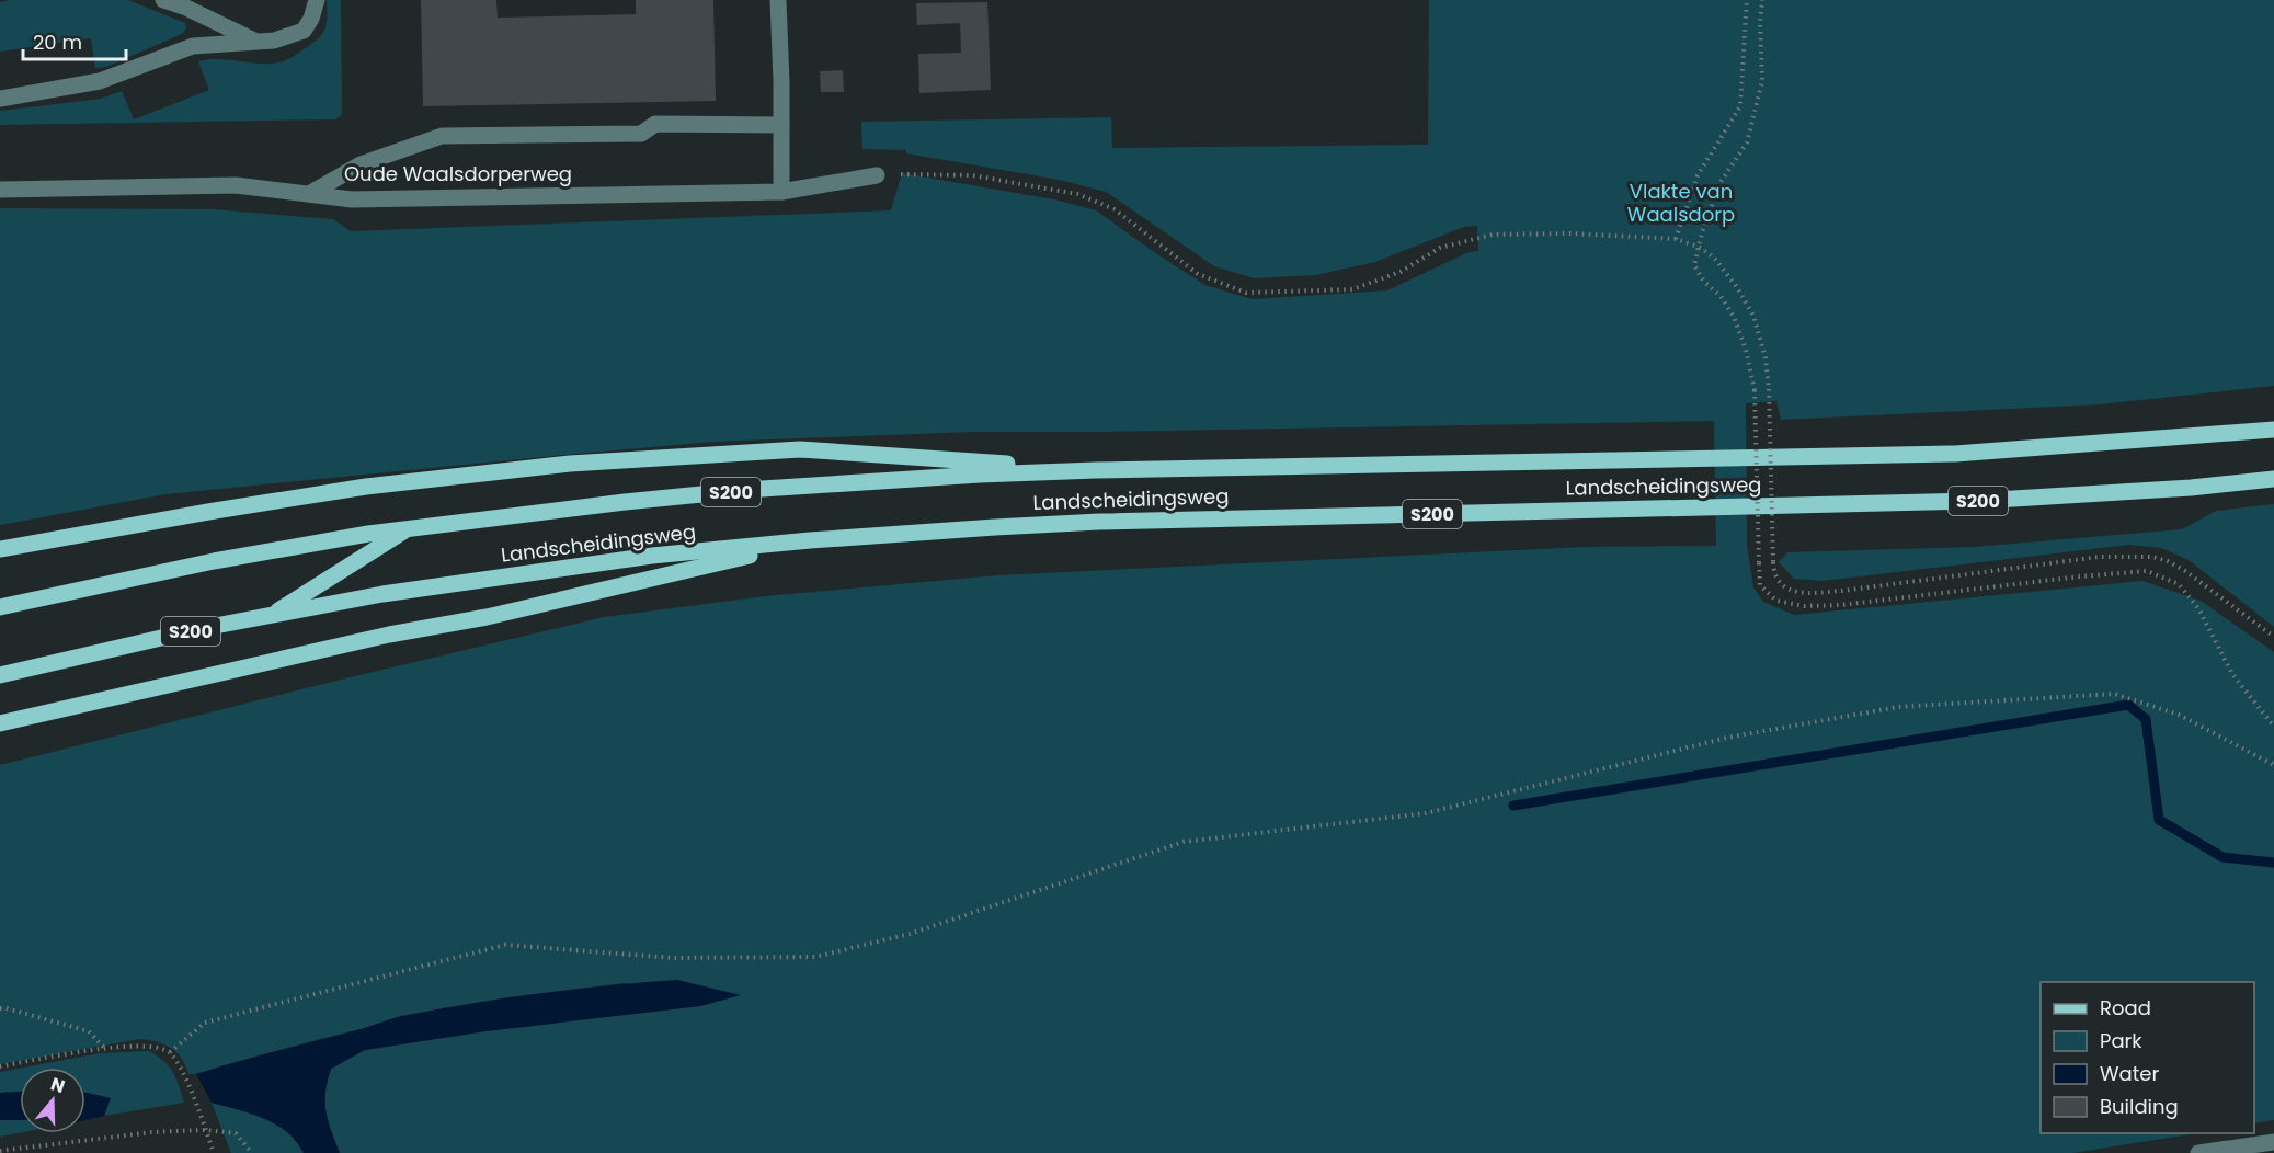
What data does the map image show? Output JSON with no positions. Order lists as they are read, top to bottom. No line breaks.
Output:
{"streets":{"main road":["Landscheidingsweg","S200"],"street":["Oude Waalsdorperweg"]},"crossings":[["Landscheidingsweg","S200"]],"parks":["Vlakte van Waalsdorp"],"legend":["Road","Park","Water","Building"],"scale_bar":"20 m","north":"top"}
